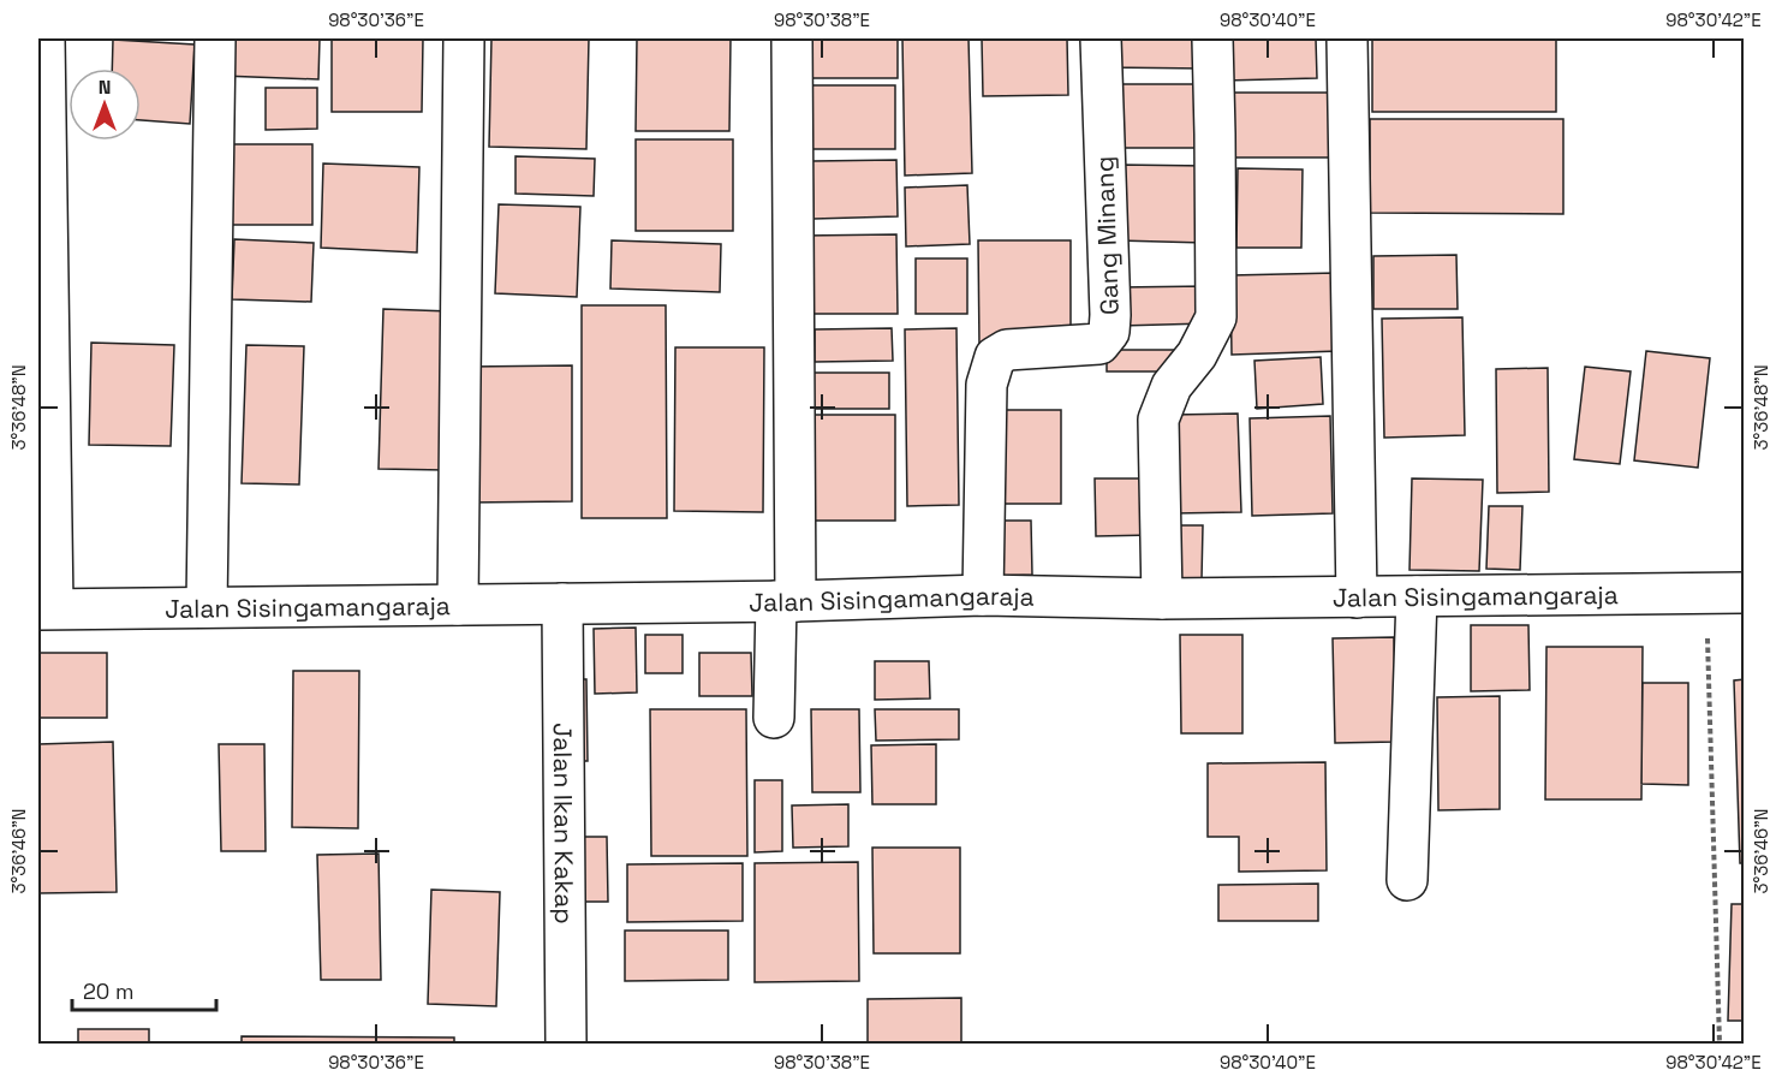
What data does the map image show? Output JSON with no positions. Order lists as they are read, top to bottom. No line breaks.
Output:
{"streets":{"street":["Gang Minang","Jalan Sisingamangaraja","Jalan Ikan Kakap"]},"crossings":[["Gang Minang","Jalan Sisingamangaraja"],["Jalan Sisingamangaraja","Jalan Ikan Kakap"]],"scale_bar":"20 m","north":"top","coordinates":["98°30'36\"E","98°30'38\"E","98°30'40\"E","98°30'42\"E","3°36'48\"N","3°36'46\"N"]}
